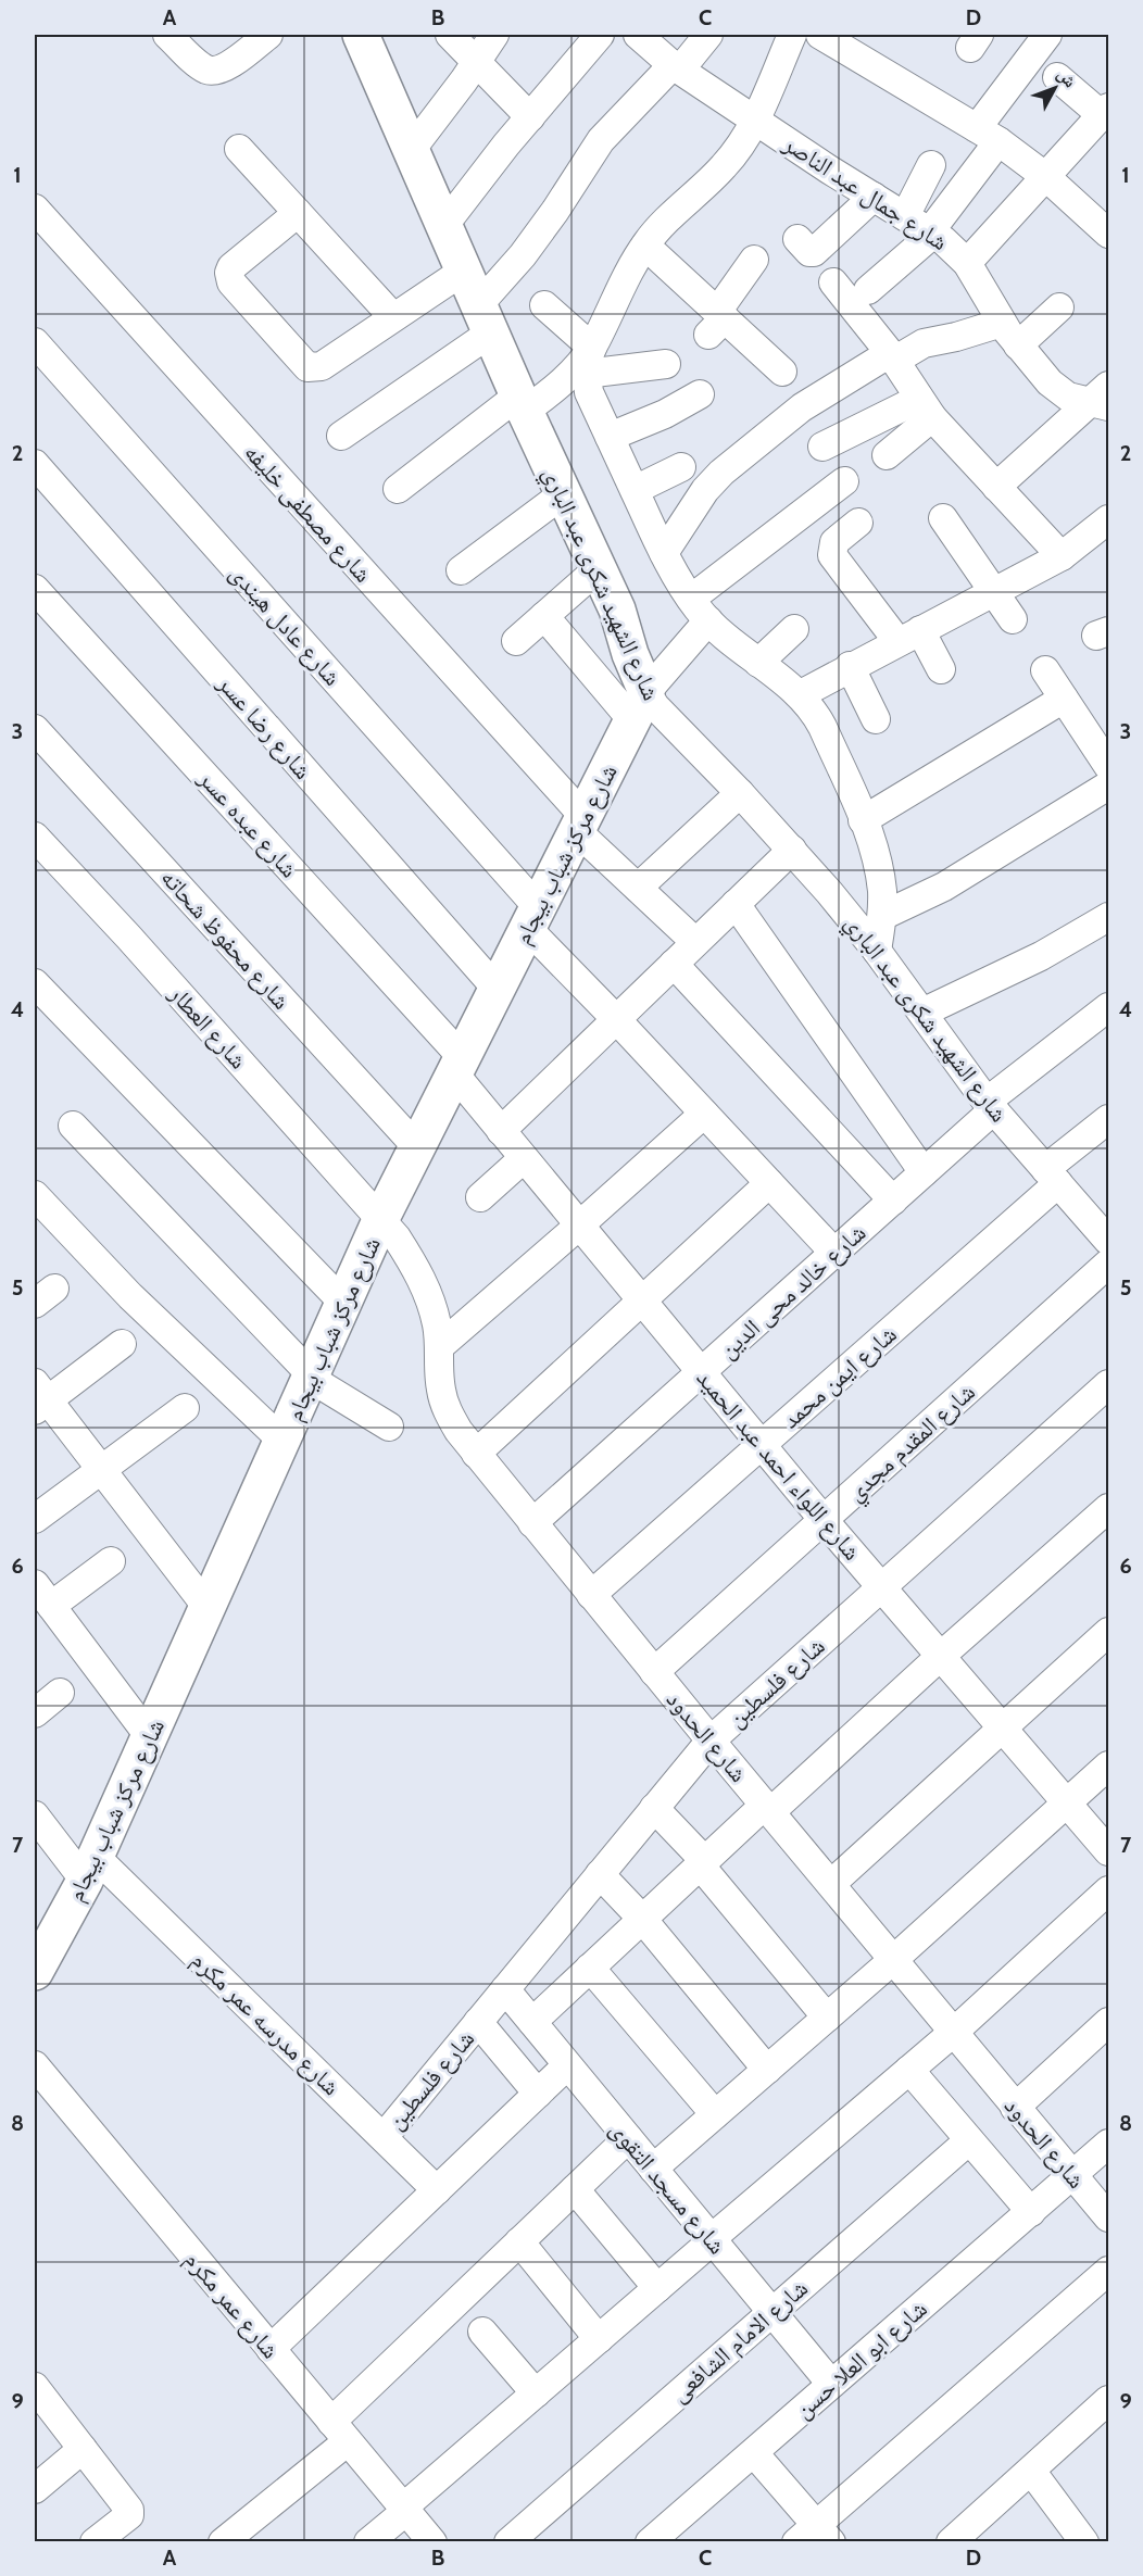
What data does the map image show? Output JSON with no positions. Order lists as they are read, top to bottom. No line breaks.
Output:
{"streets":{"main road":["شارع الشهيد شكرى عبد الباري","شارع مركز شباب بيجام"],"street":["شارع جمال عبد الناصر","شارع مصطفى خليفه","شارع عادل هيندى","شارع رضا عسر","شارع عبده عسر","شارع محفوظ شحاته","شارع العطار","شارع خالد محى الدين","شارع ايمن محمد","شارع المقدم مجدي","شارع اللواء احمد عبد الحميد","شارع فلسطين","شارع الحدود","شارع مدرسه عمر مكرم","شارع مسجد التقوى","شارع عمر مكرم","شارع الامام الشافعى","شارع ابو العلا حسن"]},"crossings":[["شارع مصطفى خليفه","شارع مركز شباب بيجام"],["شارع الشهيد شكرى عبد الباري","شارع مركز شباب بيجام"],["شارع الشهيد شكرى عبد الباري","شارع خالد محى الدين"],["شارع الشهيد شكرى عبد الباري","شارع ايمن محمد"],["شارع عادل هيندى","شارع مركز شباب بيجام"],["شارع عادل هيندى","شارع خالد محى الدين"],["شارع رضا عسر","شارع مركز شباب بيجام"],["شارع عبده عسر","شارع مركز شباب بيجام"],["شارع عبده عسر","شارع اللواء احمد عبد الحميد"],["شارع مركز شباب بيجام","شارع محفوظ شحاته"],["شارع مركز شباب بيجام","شارع العطار"],["شارع مركز شباب بيجام","شارع اللواء احمد عبد الحميد"],["شارع مركز شباب بيجام","شارع الحدود"],["شارع مركز شباب بيجام","شارع مدرسه عمر مكرم"],["شارع العطار","شارع الحدود"],["شارع خالد محى الدين","شارع اللواء احمد عبد الحميد"],["شارع خالد محى الدين","شارع الحدود"],["شارع ايمن محمد","شارع اللواء احمد عبد الحميد"],["شارع ايمن محمد","شارع الحدود"],["شارع المقدم مجدي","شارع اللواء احمد عبد الحميد"],["شارع المقدم مجدي","شارع الحدود"],["شارع اللواء احمد عبد الحميد","شارع فلسطين"],["شارع فلسطين","شارع الحدود"],["شارع فلسطين","شارع مدرسه عمر مكرم"],["شارع فلسطين","شارع مسجد التقوى"],["شارع الحدود","شارع ابو العلا حسن"],["شارع مسجد التقوى","شارع الامام الشافعى"],["شارع مسجد التقوى","شارع ابو العلا حسن"]],"north":"top right","grid":{"columns":["A","B","C","D"],"rows":["1","2","3","4","5","6","7","8","9"]}}
